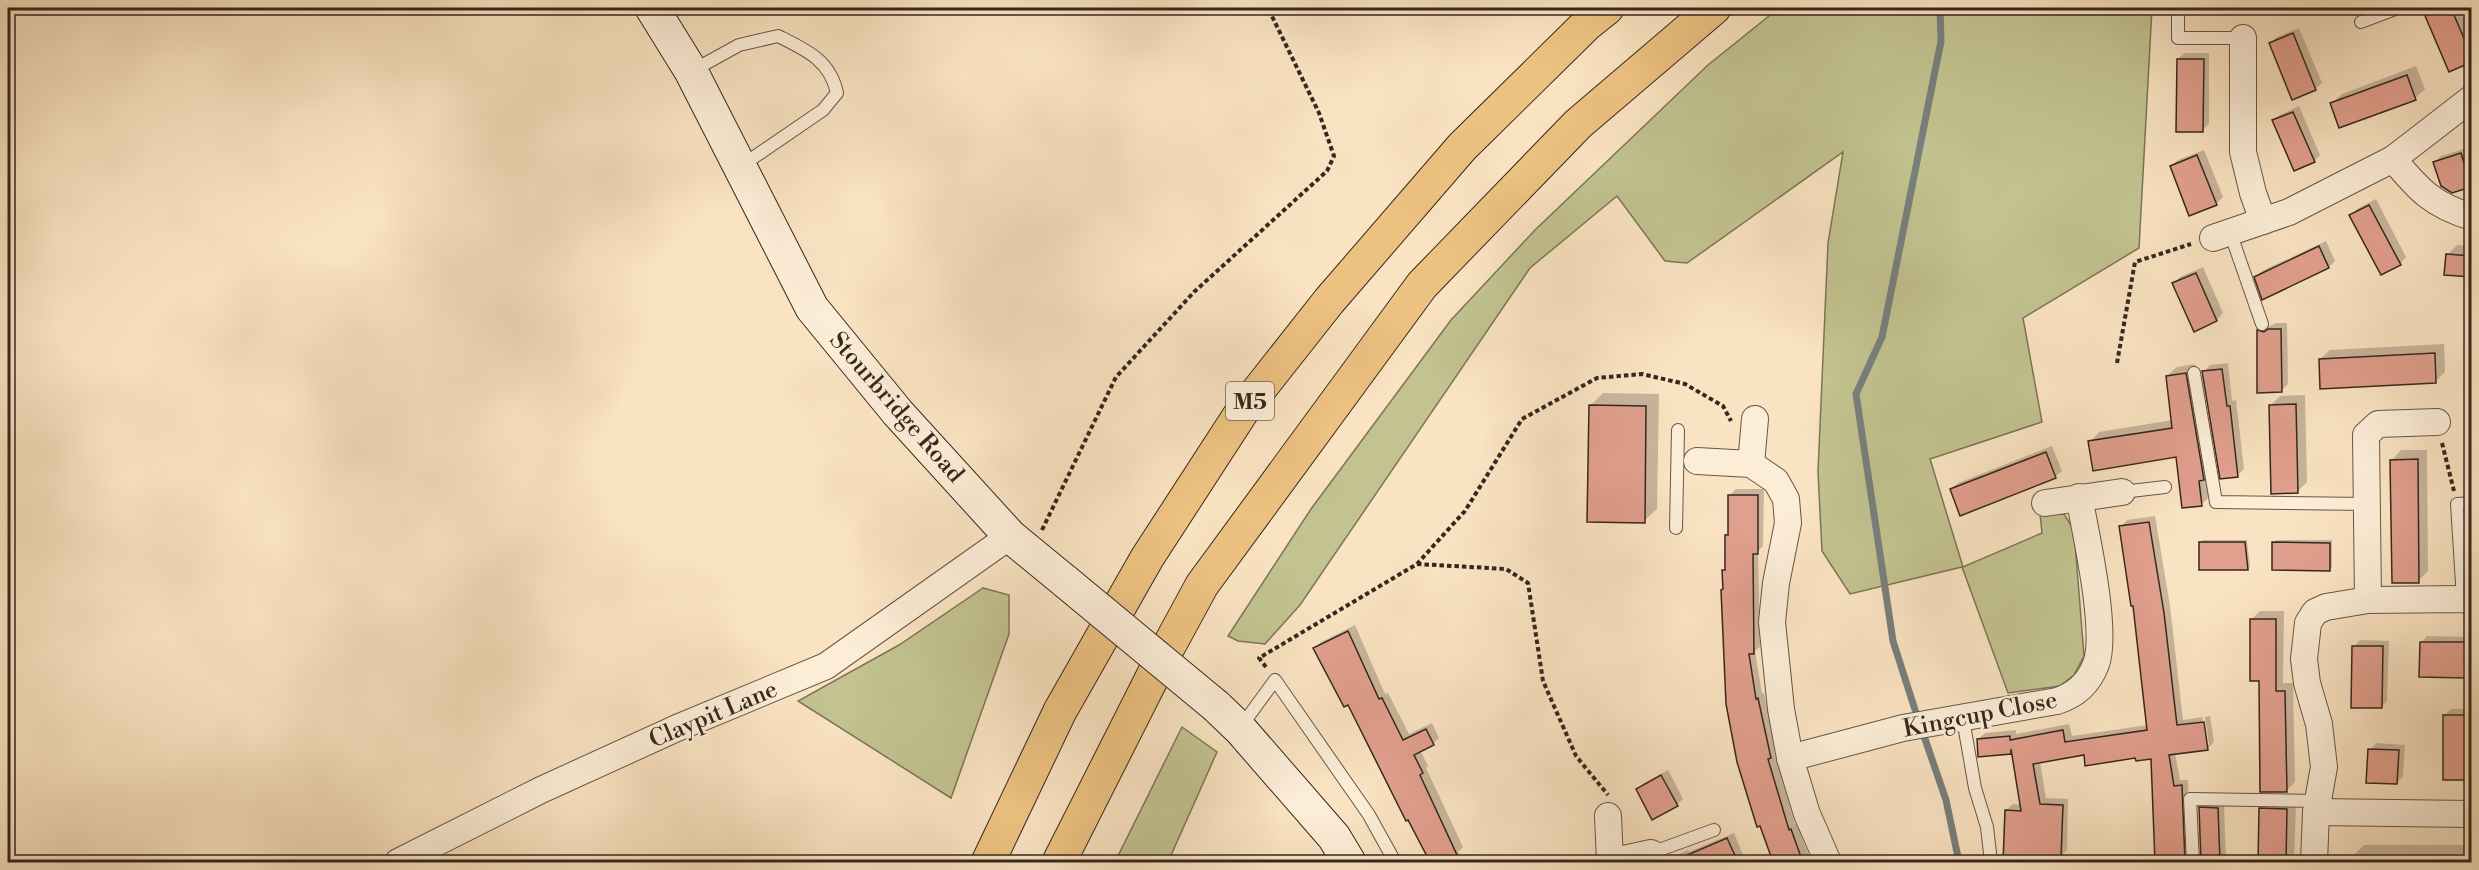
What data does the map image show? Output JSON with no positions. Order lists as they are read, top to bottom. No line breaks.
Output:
{"streets":{"highway":["M5"],"main road":["Stourbridge Road"],"street":["Claypit Lane","Kingcup Close"]},"crossings":[["Stourbridge Road","Claypit Lane"]]}
